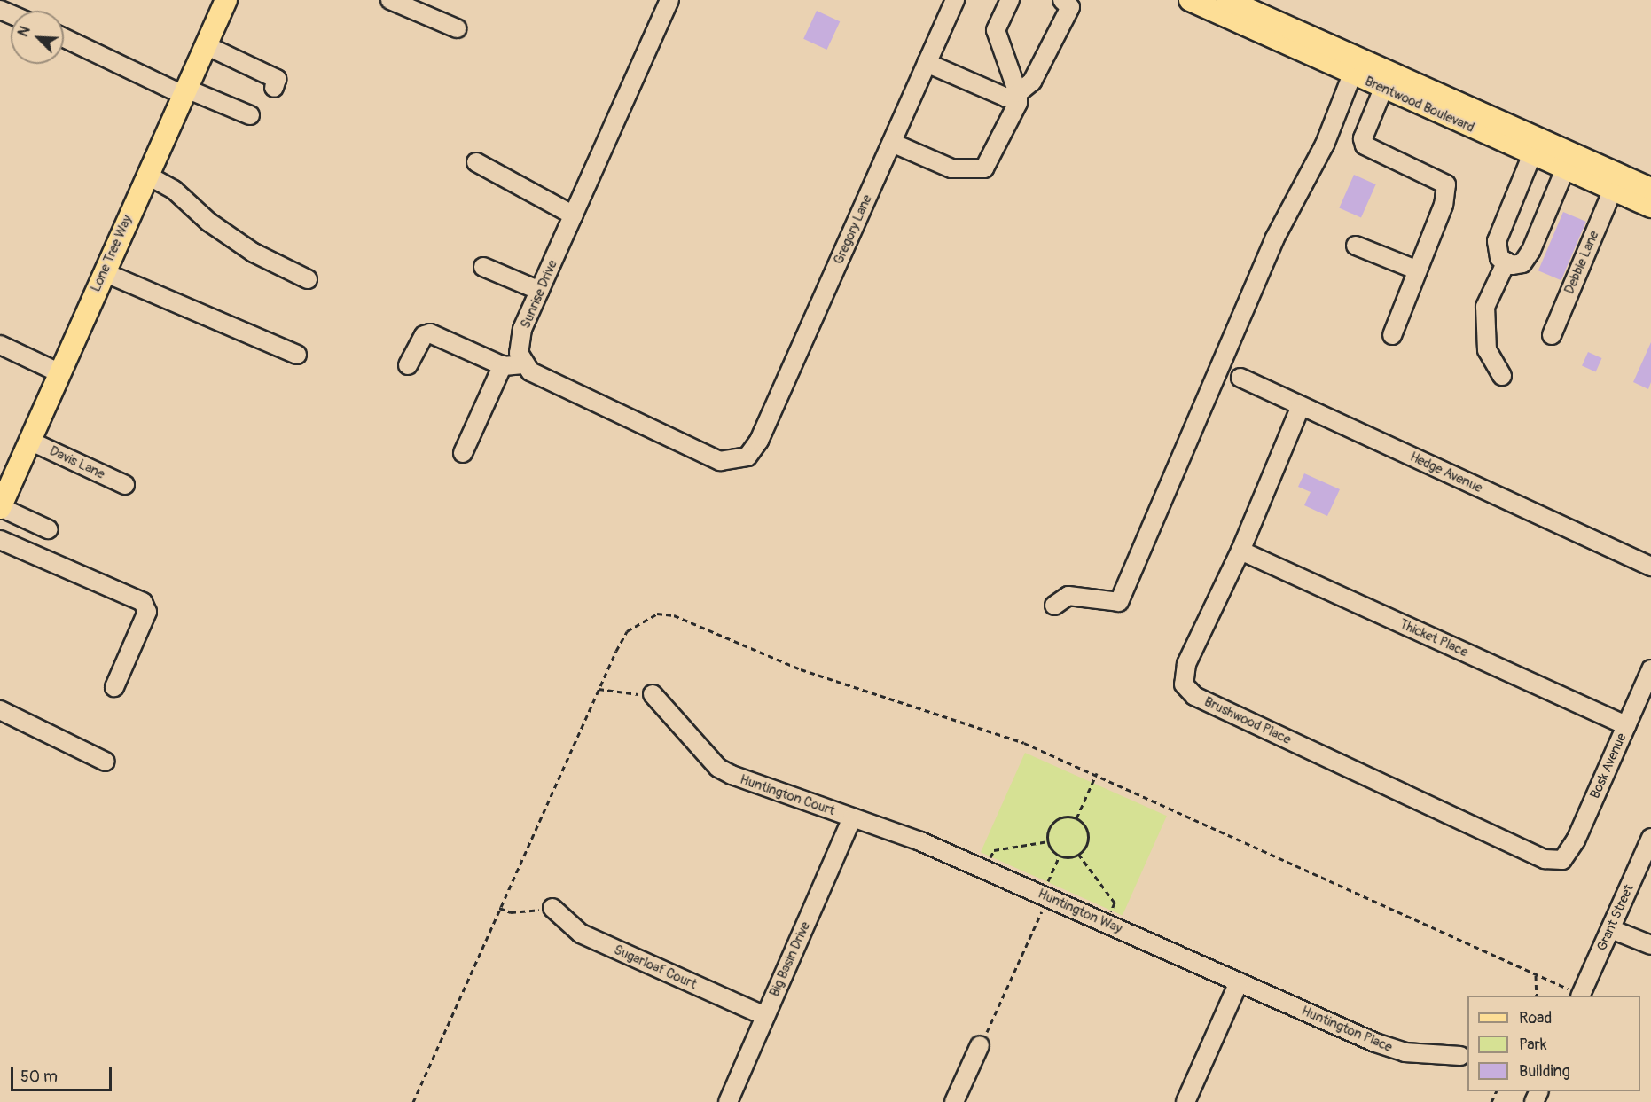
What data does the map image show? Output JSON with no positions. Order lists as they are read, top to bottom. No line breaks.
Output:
{"streets":{"main road":["Brentwood Boulevard","Lone Tree Way"],"street":["Gregory Lane","Debbie Lane","Sunrise Drive","Davis Lane","Hedge Avenue","Thicket Place","Brushwood Place","Bosk Avenue","Huntington Court","Huntington Way","Grant Street","Big Basin Drive","Sugarloaf Court","Huntington Place"]},"crossings":[["Brentwood Boulevard","Debbie Lane"],["Gregory Lane","Sunrise Drive"],["Lone Tree Way","Davis Lane"],["Hedge Avenue","Brushwood Place"],["Thicket Place","Brushwood Place"],["Thicket Place","Bosk Avenue"],["Brushwood Place","Bosk Avenue"],["Huntington Court","Huntington Way"],["Huntington Court","Big Basin Drive"],["Huntington Way","Huntington Place"],["Big Basin Drive","Sugarloaf Court"]],"legend":["Road","Park","Building"],"scale_bar":"50 m","north":"top left"}
